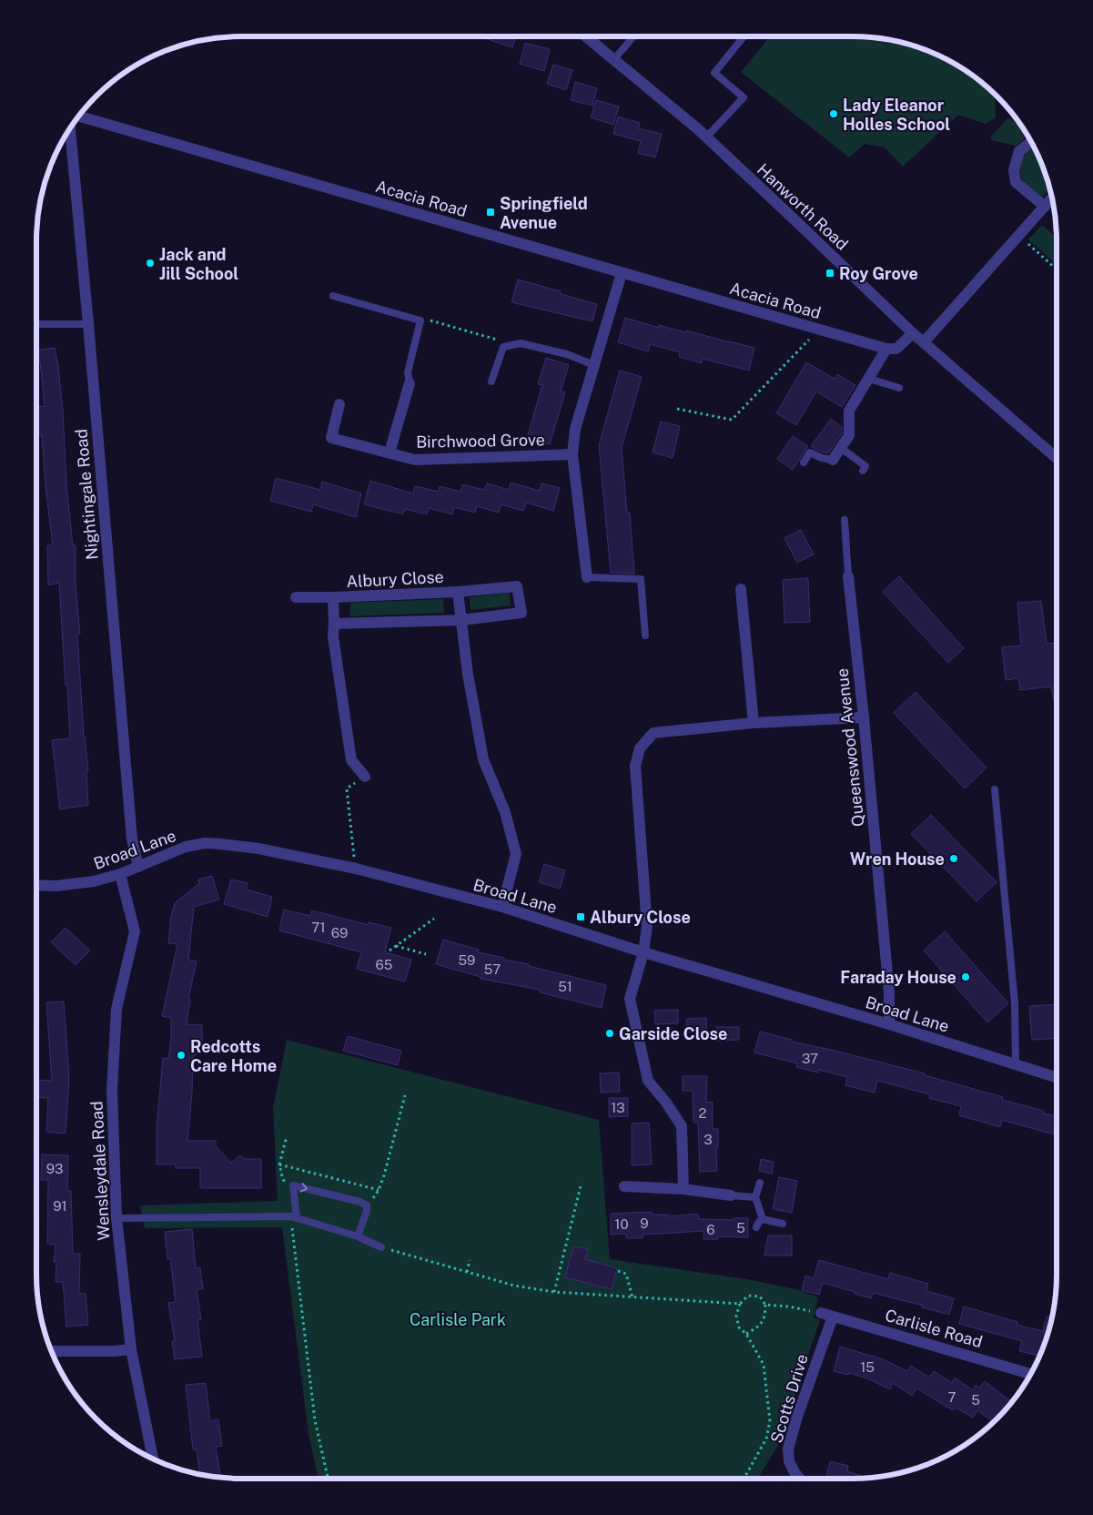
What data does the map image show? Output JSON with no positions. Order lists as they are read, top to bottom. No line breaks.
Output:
{"streets":{"street":["Acacia Road","Hanworth Road","Birchwood Grove","Nightingale Road","Albury Close","Queenswood Avenue","Broad Lane","Wensleydale Road","Carlisle Road","Scotts Drive"]},"crossings":[["Nightingale Road","Broad Lane"],["Albury Close","Broad Lane"],["Queenswood Avenue","Broad Lane"],["Broad Lane","Wensleydale Road"],["Carlisle Road","Scotts Drive"]],"parks":["Carlisle Park"],"places":{"other":["Lady Eleanor Holles School","Jack and Jill School","Wren House","Faraday House","Garside Close","Redcotts Care Home"],"transit":["Springfield Avenue","Roy Grove","Albury Close"]},"house_numbers":["71","69","59","65","57","51","37","13","2","3","93","91","9","10","5","6","15","7","5"]}
